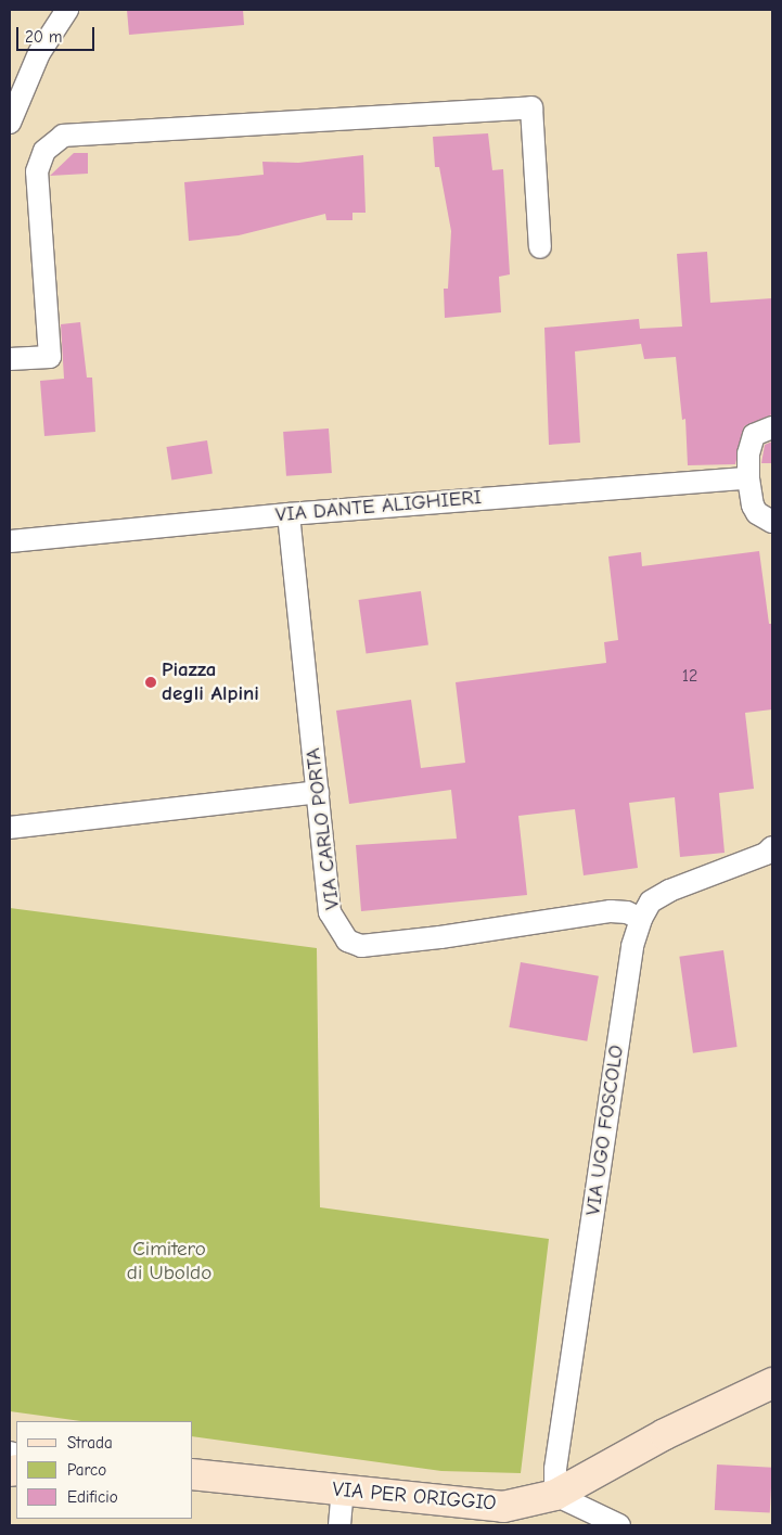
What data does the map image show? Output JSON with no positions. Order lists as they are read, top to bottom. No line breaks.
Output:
{"streets":{"street":["VIA DANTE ALIGHIERI","VIA CARLO PORTA","VIA UGO FOSCOLO","VIA PER ORIGGIO"]},"crossings":[["VIA DANTE ALIGHIERI","VIA CARLO PORTA"],["VIA CARLO PORTA","VIA UGO FOSCOLO"],["VIA UGO FOSCOLO","VIA PER ORIGGIO"]],"parks":["Cimitero di Uboldo"],"places":["Piazza degli Alpini"],"house_numbers":["12"],"legend":["Strada","Parco","Edificio"],"scale_bar":"20 m"}
